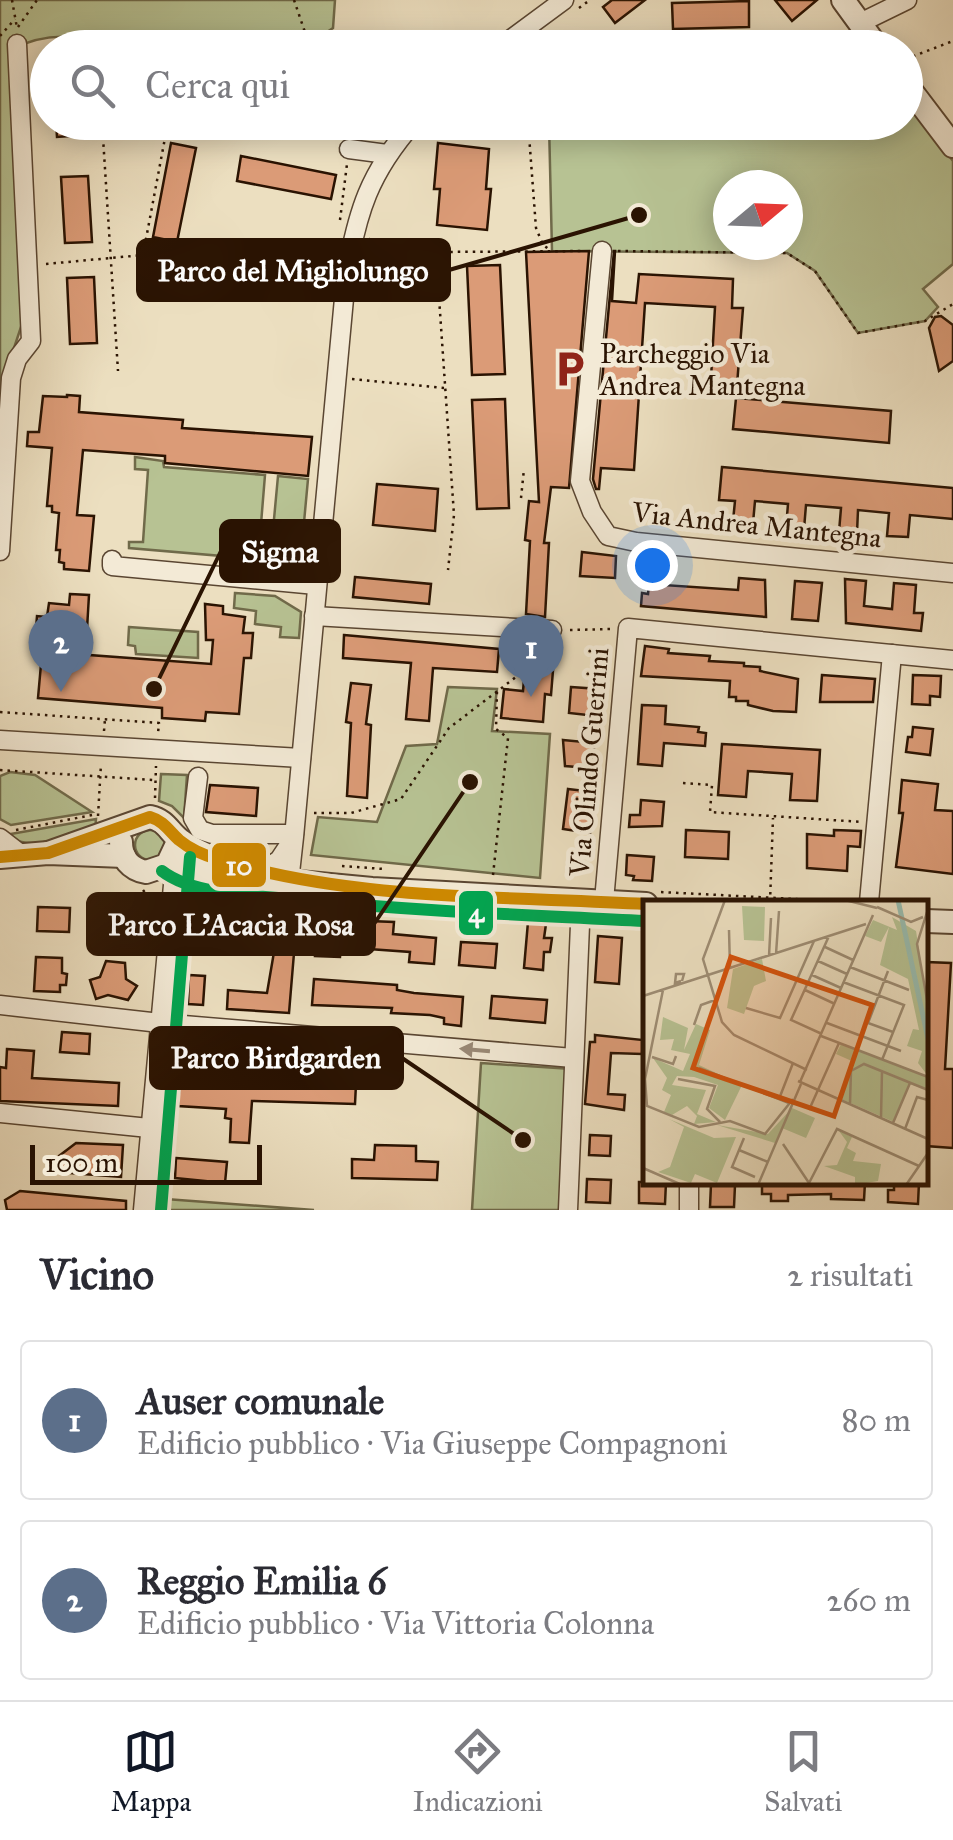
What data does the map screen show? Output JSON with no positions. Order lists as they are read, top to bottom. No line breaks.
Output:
{"streets":{"street":["Via Andrea Mantegna","Via Olindo Guerrini"]},"places":{"other":["Parco del Migliolungo","Sigma","Parco L'Acacia Rosa","Parco Birdgarden"],"parking":["Parcheggio Via Andrea Mantegna"]},"lines":["transit line 10","transit line 4"],"scale_bar":"100 m","north":"right","page":{"search":"Cerca qui","pins":["2","1"],"scale":"100 m","heading":["Vicino","2 risultati"],"list":[{"mark":"1","name":"Auser comunale","note":"Edificio pubblico · Via Giuseppe Compagnoni","value":"80 m"},{"mark":"2","name":"Reggio Emilia 6","note":"Edificio pubblico · Via Vittoria Colonna","value":"260 m"}],"nav":["Mappa","Indicazioni","Salvati"]}}
